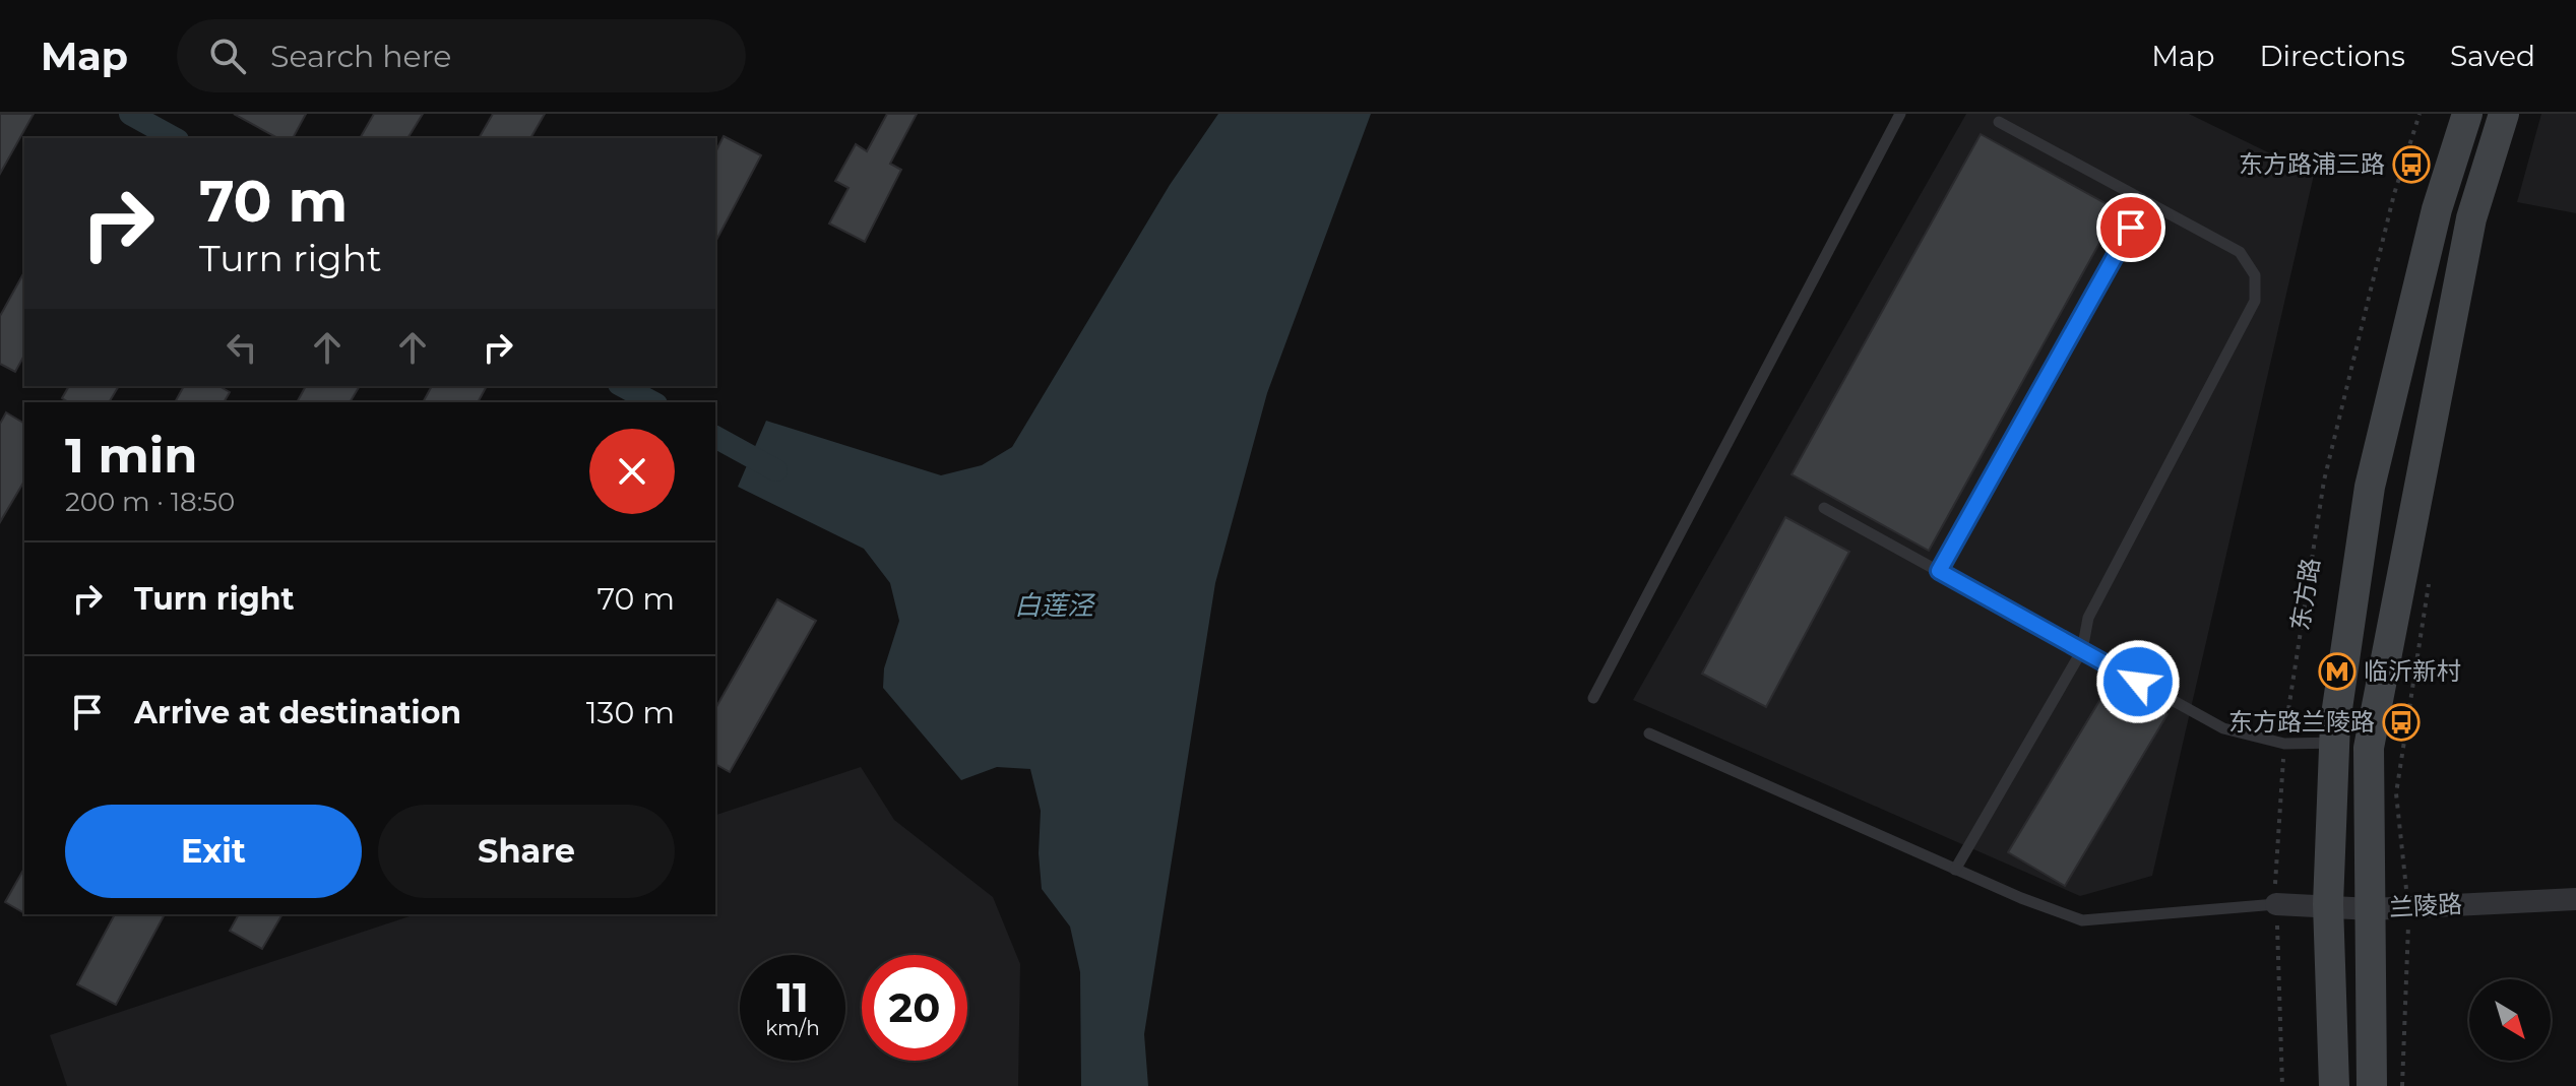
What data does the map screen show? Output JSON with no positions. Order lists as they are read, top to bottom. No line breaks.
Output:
{"streets":{"main road":["东方路"],"street":["兰陵路"]},"crossings":[["东方路","兰陵路"]],"water":["白莲泾"],"places":{"bus stop":["东方路浦三路","东方路兰陵路"],"metro station":["临沂新村"]},"north":"bottom right","page":{"header":"Map","search":"Search here","nav":["Map","Directions","Saved"],"turn":["70 m","Turn right"],"heading":["1 min","200 m · 18:50"],"list":[{"name":"Turn right","value":"70 m"},{"name":"Arrive at destination","value":"130 m"}],"buttons":["Exit","Share"],"speed":"11 km/h","limit":"20"}}
